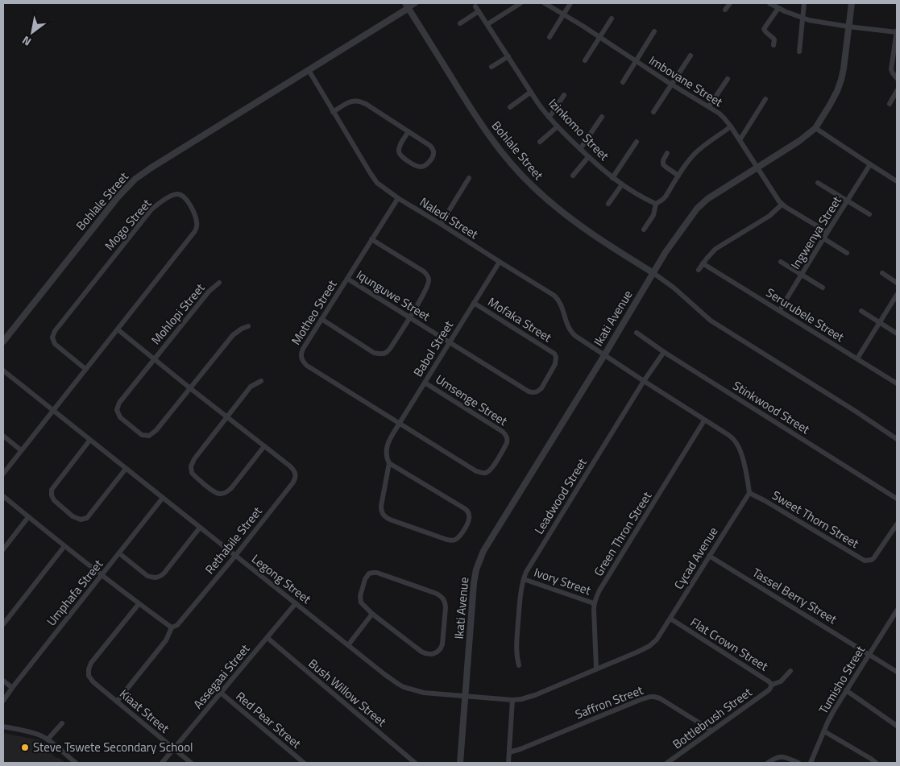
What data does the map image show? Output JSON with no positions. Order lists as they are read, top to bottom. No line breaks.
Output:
{"streets":{"street":["Imbovane Street","Izinkomo Street","Bohlale Street","Naledi Street","Mogo Street","Ingwenya Street","Iqunguwe Street","Motheo Street","Mohlopi Street","Serurubele Street","Ikati Avenue","Mofaka Street","Babol Street","Umsenge Street","Stinkwood Street","Leadwood Street","Sweet Thorn Street","Green Thron Street","Rethabile Street","Cycad Avenue","Legong Street","Ivory Street","Umphafa Street","Tassel Berry Street","Flat Crown Street","Assegaai Street","Tumisho Street","Bush Willow Street","Saffron Street","Kiaat Street","Bottlebrush Street","Red Pear Street"]},"crossings":[["Imbovane Street","Ingwenya Street"],["Imbovane Street","Ikati Avenue"],["Bohlale Street","Naledi Street"],["Bohlale Street","Ikati Avenue"],["Naledi Street","Motheo Street"],["Naledi Street","Ikati Avenue"],["Naledi Street","Babol Street"],["Mogo Street","Rethabile Street"],["Mogo Street","Legong Street"],["Ingwenya Street","Serurubele Street"],["Iqunguwe Street","Motheo Street"],["Iqunguwe Street","Mofaka Street"],["Iqunguwe Street","Babol Street"],["Motheo Street","Babol Street"],["Motheo Street","Umsenge Street"],["Mohlopi Street","Rethabile Street"],["Ikati Avenue","Cycad Avenue"],["Ikati Avenue","Legong Street"],["Mofaka Street","Babol Street"],["Babol Street","Umsenge Street"],["Stinkwood Street","Leadwood Street"],["Leadwood Street","Ivory Street"],["Sweet Thorn Street","Cycad Avenue"],["Green Thron Street","Cycad Avenue"],["Green Thron Street","Ivory Street"],["Rethabile Street","Legong Street"],["Rethabile Street","Kiaat Street"],["Cycad Avenue","Legong Street"],["Cycad Avenue","Tassel Berry Street"],["Cycad Avenue","Flat Crown Street"],["Legong Street","Umphafa Street"],["Legong Street","Assegaai Street"],["Tassel Berry Street","Tumisho Street"],["Flat Crown Street","Bottlebrush Street"],["Assegaai Street","Bush Willow Street"],["Assegaai Street","Kiaat Street"],["Assegaai Street","Red Pear Street"],["Saffron Street","Bottlebrush Street"]],"places":["Steve Tswete Secondary School"],"north":"bottom left"}
